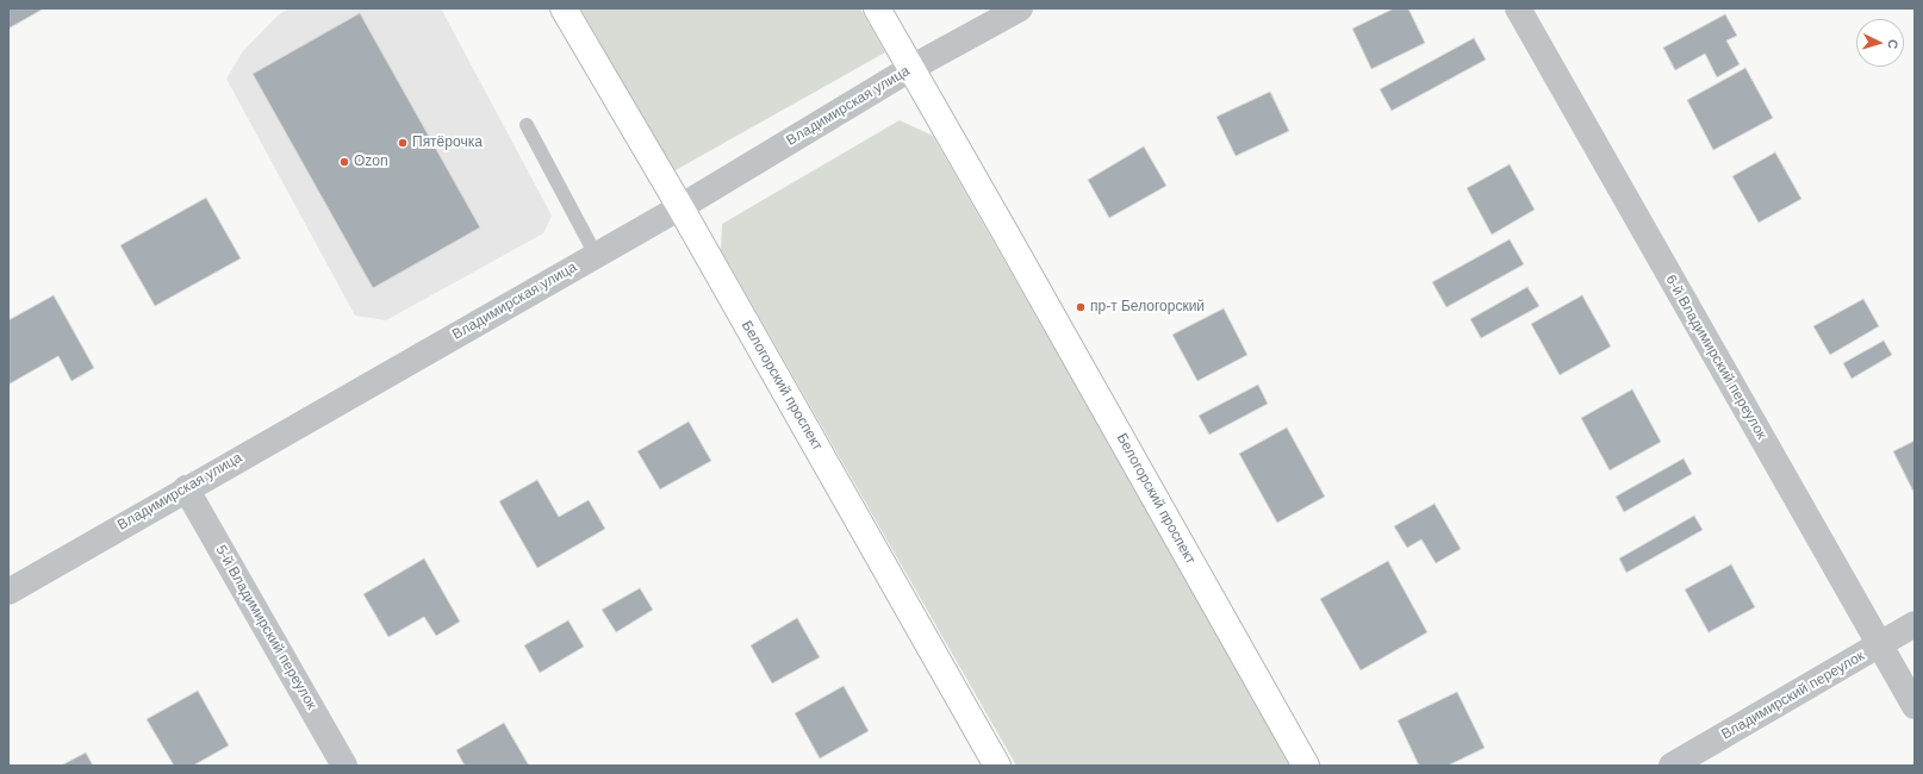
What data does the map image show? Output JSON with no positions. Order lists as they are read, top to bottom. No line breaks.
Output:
{"streets":{"street":["Владимирская улица","6-й Владимирский переулок","Белогорский проспект","5-й Владимирский переулок","Владимирский переулок"]},"crossings":[["Владимирская улица","Белогорский проспект"],["Владимирская улица","5-й Владимирский переулок"],["6-й Владимирский переулок","Владимирский переулок"]],"places":["Пятёрочка","Ozon","пр-т Белогорский"],"north":"right"}
